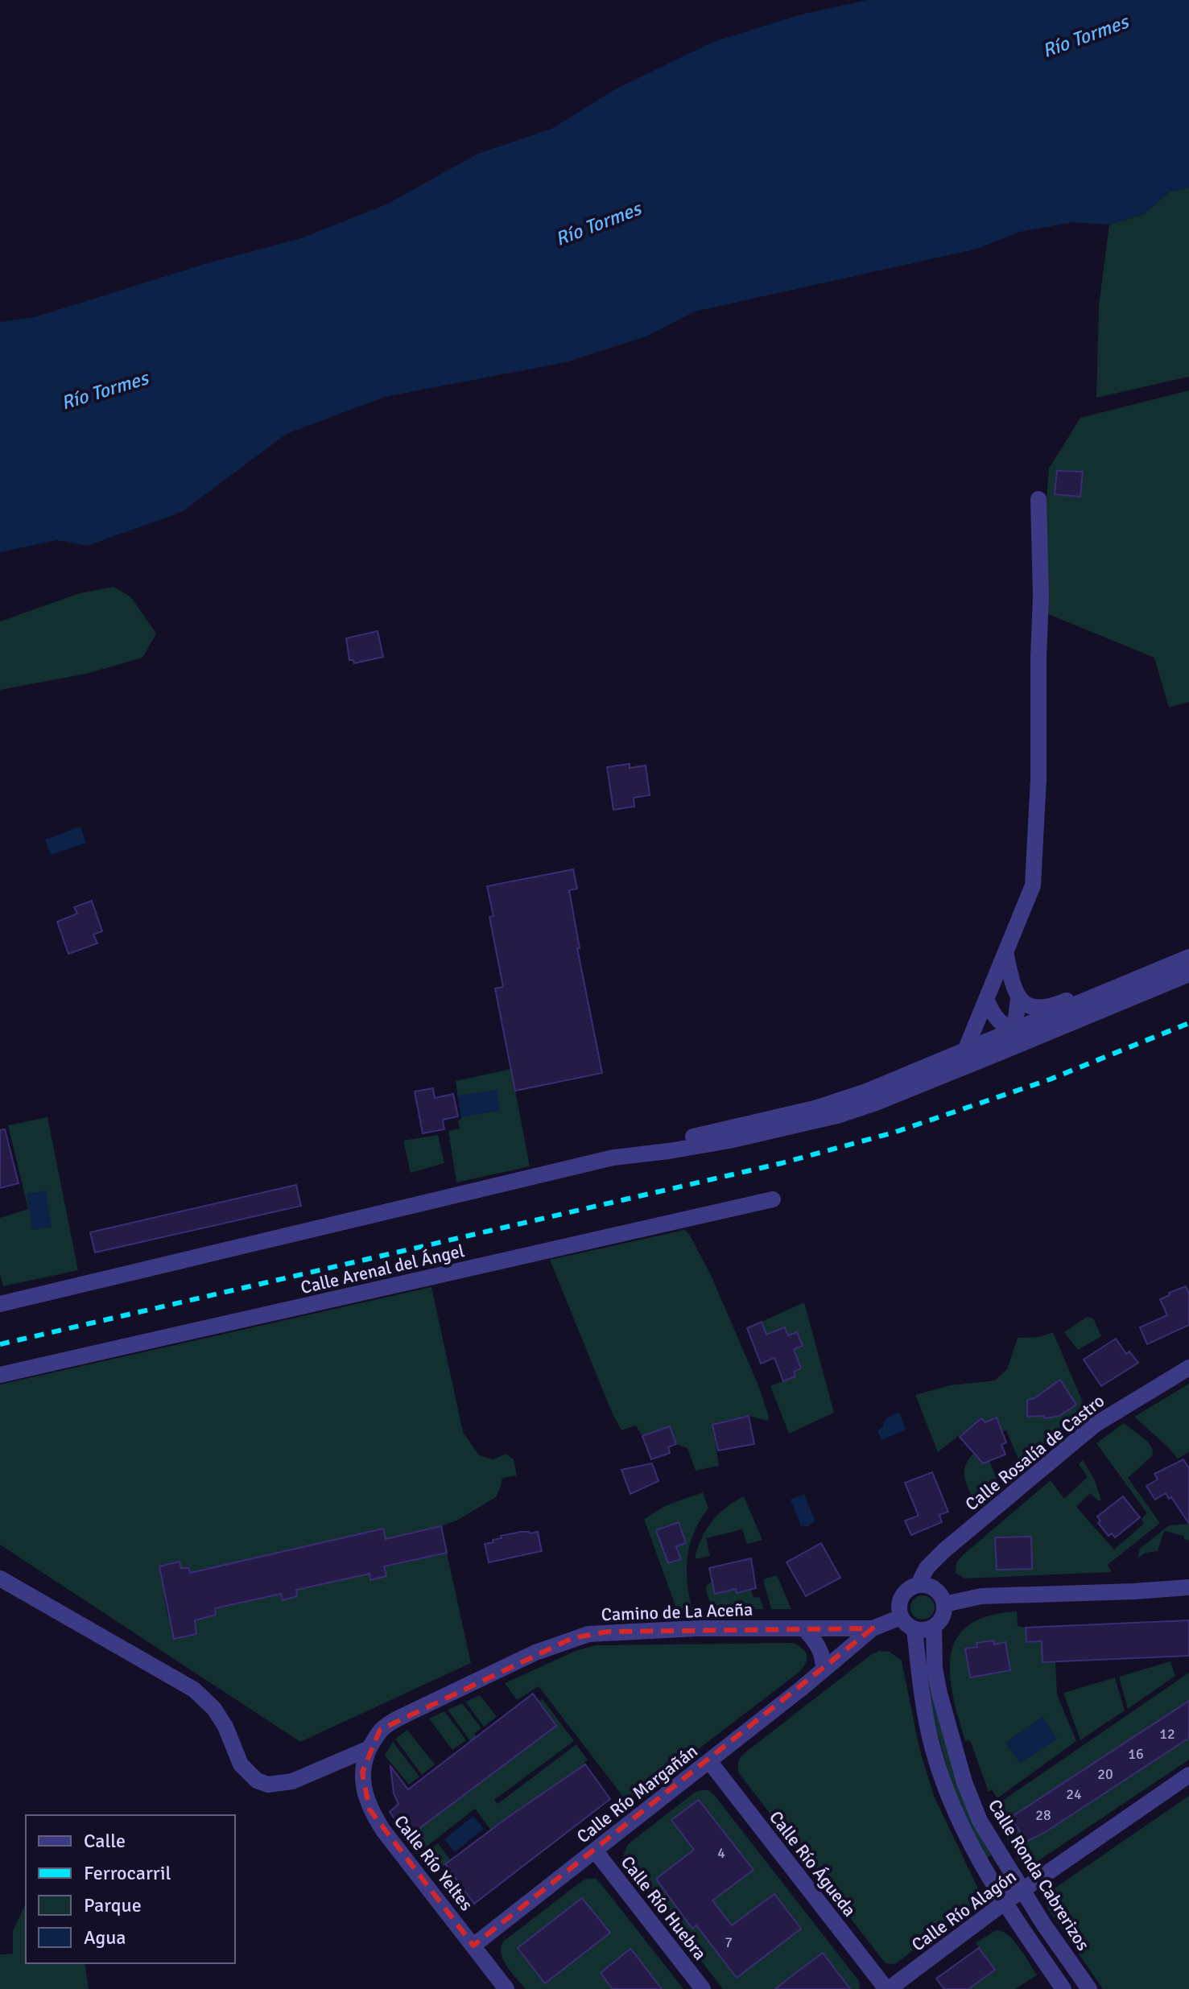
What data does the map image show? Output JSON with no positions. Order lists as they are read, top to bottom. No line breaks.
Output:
{"streets":{"street":["Calle Arenal del Ángel","Calle Rosalía de Castro","Camino de La Aceña","Calle Río Margañán","Calle Río Yeltes","Calle Río Águeda","Calle Ronda Cabrerizos","Calle Río Huebra","Calle Río Alagón"]},"crossings":[["Calle Rosalía de Castro","Camino de La Aceña"],["Calle Rosalía de Castro","Calle Ronda Cabrerizos"],["Camino de La Aceña","Calle Río Margañán"],["Camino de La Aceña","Calle Río Yeltes"],["Camino de La Aceña","Calle Ronda Cabrerizos"],["Calle Río Margañán","Calle Río Yeltes"],["Calle Río Margañán","Calle Río Águeda"],["Calle Río Margañán","Calle Río Huebra"],["Calle Río Águeda","Calle Río Alagón"],["Calle Ronda Cabrerizos","Calle Río Alagón"]],"water":["Río Tormes"],"house_numbers":["12","16","20","24","28","4","7"],"legend":["Calle","Ferrocarril","Parque","Agua"]}
